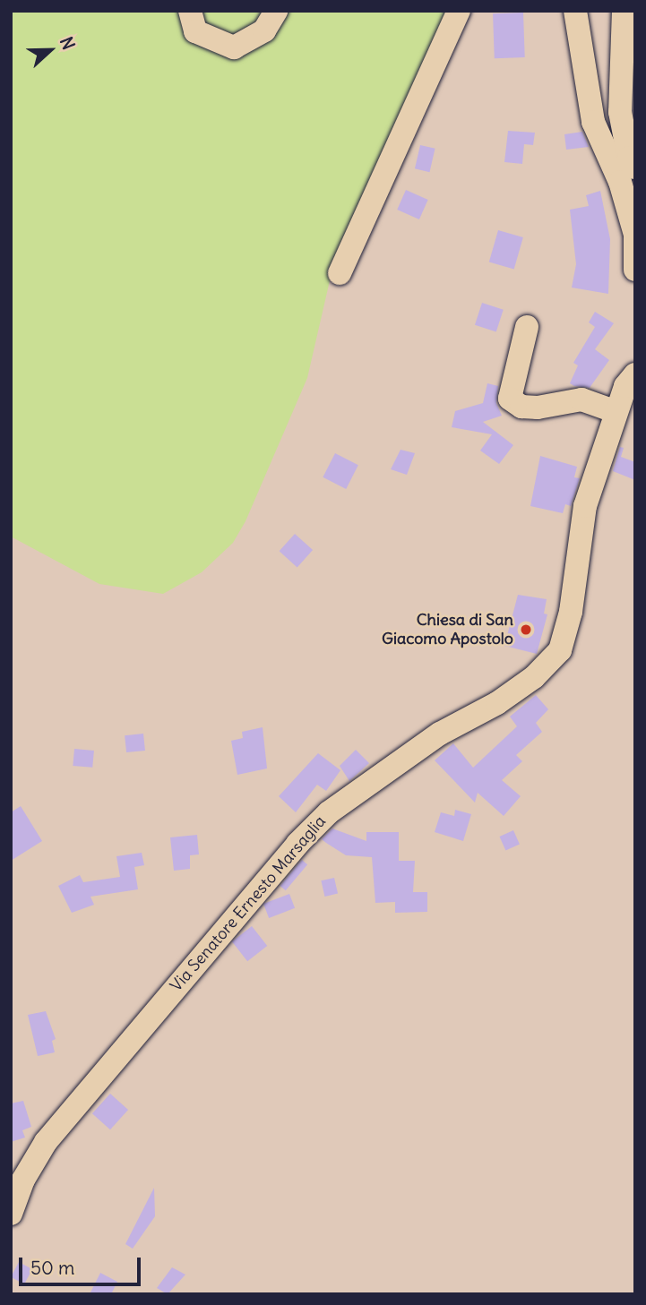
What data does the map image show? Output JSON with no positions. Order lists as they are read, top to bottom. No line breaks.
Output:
{"streets":{"street":["Via Senatore Ernesto Marsaglia"]},"places":["Chiesa di San Giacomo Apostolo"],"scale_bar":"50 m","north":"right"}
